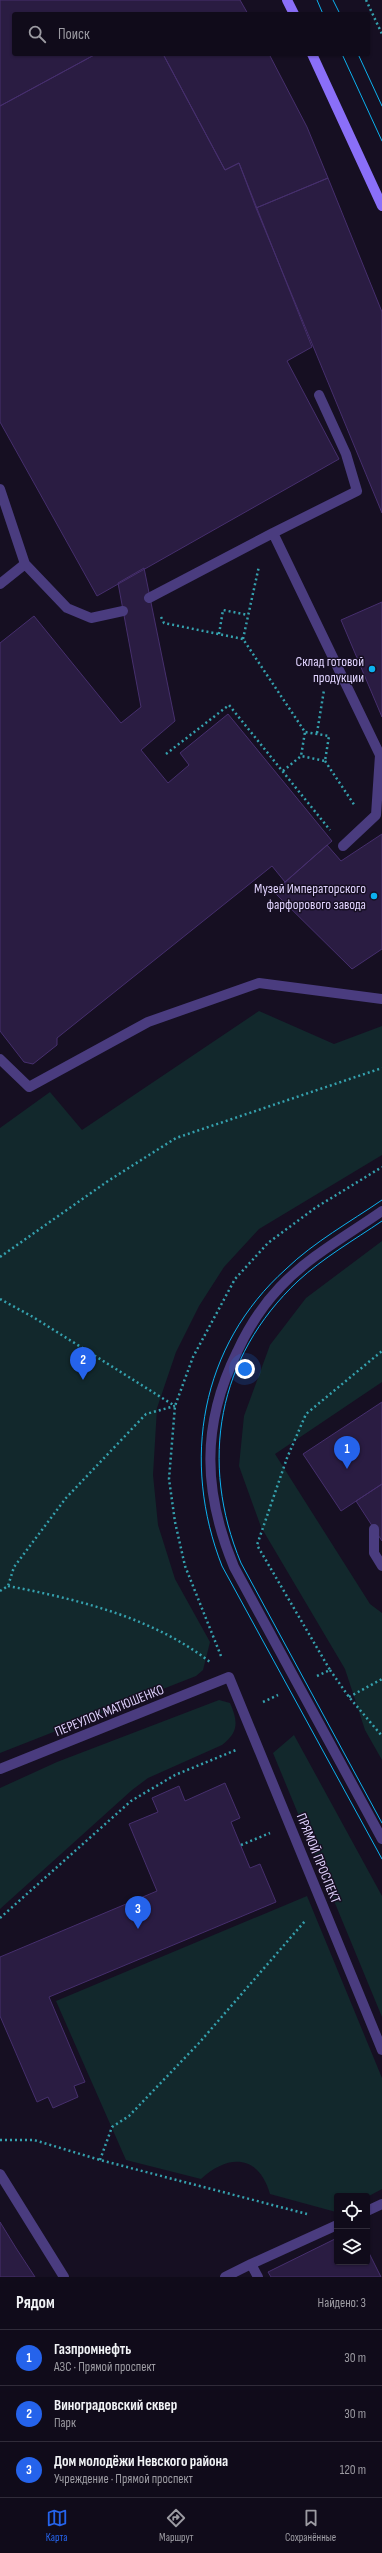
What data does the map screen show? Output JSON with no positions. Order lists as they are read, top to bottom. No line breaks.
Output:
{"streets":{"street":["ПЕРЕУЛОК МАТЮШЕНКО","ПРЯМОЙ ПРОСПЕКТ"]},"crossings":[["ПЕРЕУЛОК МАТЮШЕНКО","ПРЯМОЙ ПРОСПЕКТ"]],"places":["Склад готовой продукции","Музей Императорского фарфорового завода"],"page":{"search":"Поиск","pins":["2","1","3"],"heading":["Рядом","Найдено: 3"],"list":[{"mark":"1","name":"Газпромнефть","note":"АЗС · Прямой проспект","value":"30 m"},{"mark":"2","name":"Виноградовский сквер","note":"Парк","value":"30 m"},{"mark":"3","name":"Дом молодёжи Невского района","note":"Учреждение · Прямой проспект","value":"120 m"}],"nav":["Карта","Маршрут","Сохранённые"]}}
